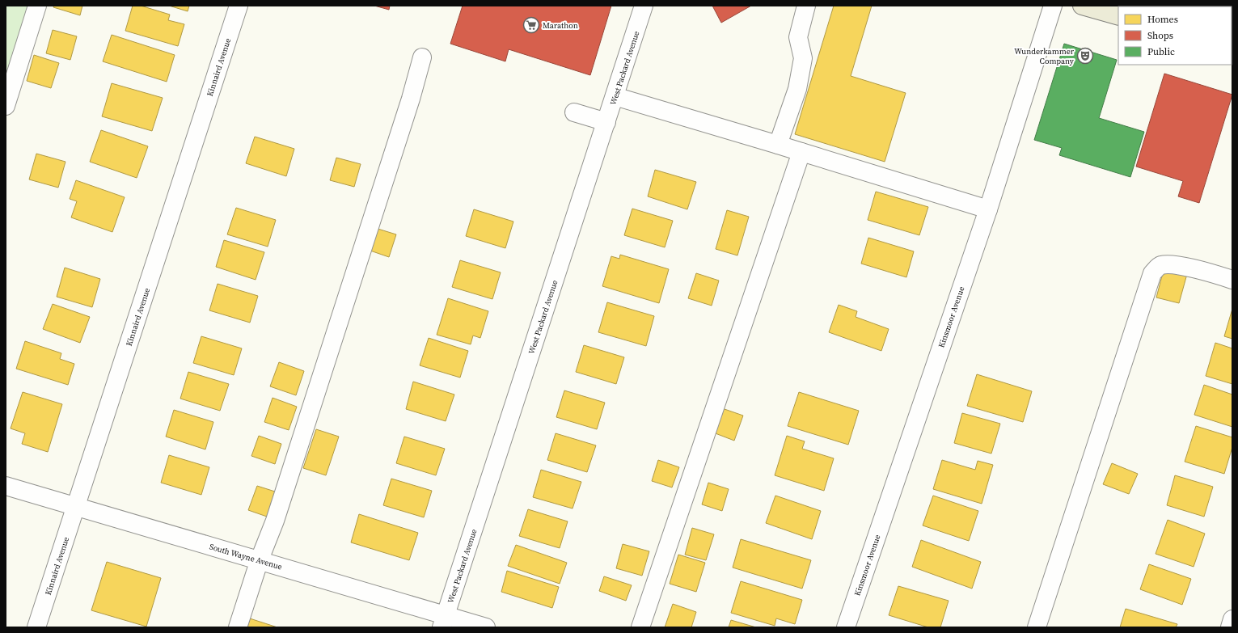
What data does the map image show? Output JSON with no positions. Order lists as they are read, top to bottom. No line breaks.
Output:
{"streets":{"street":["Kinnaird Avenue","West Packard Avenue","Kinsmoor Avenue","South Wayne Avenue"]},"crossings":[["Kinnaird Avenue","South Wayne Avenue"],["West Packard Avenue","South Wayne Avenue"]],"places":{"supermarket":["Marathon"],"theatre":["Wunderkammer Company"]},"legend":["Homes","Shops","Public"]}
